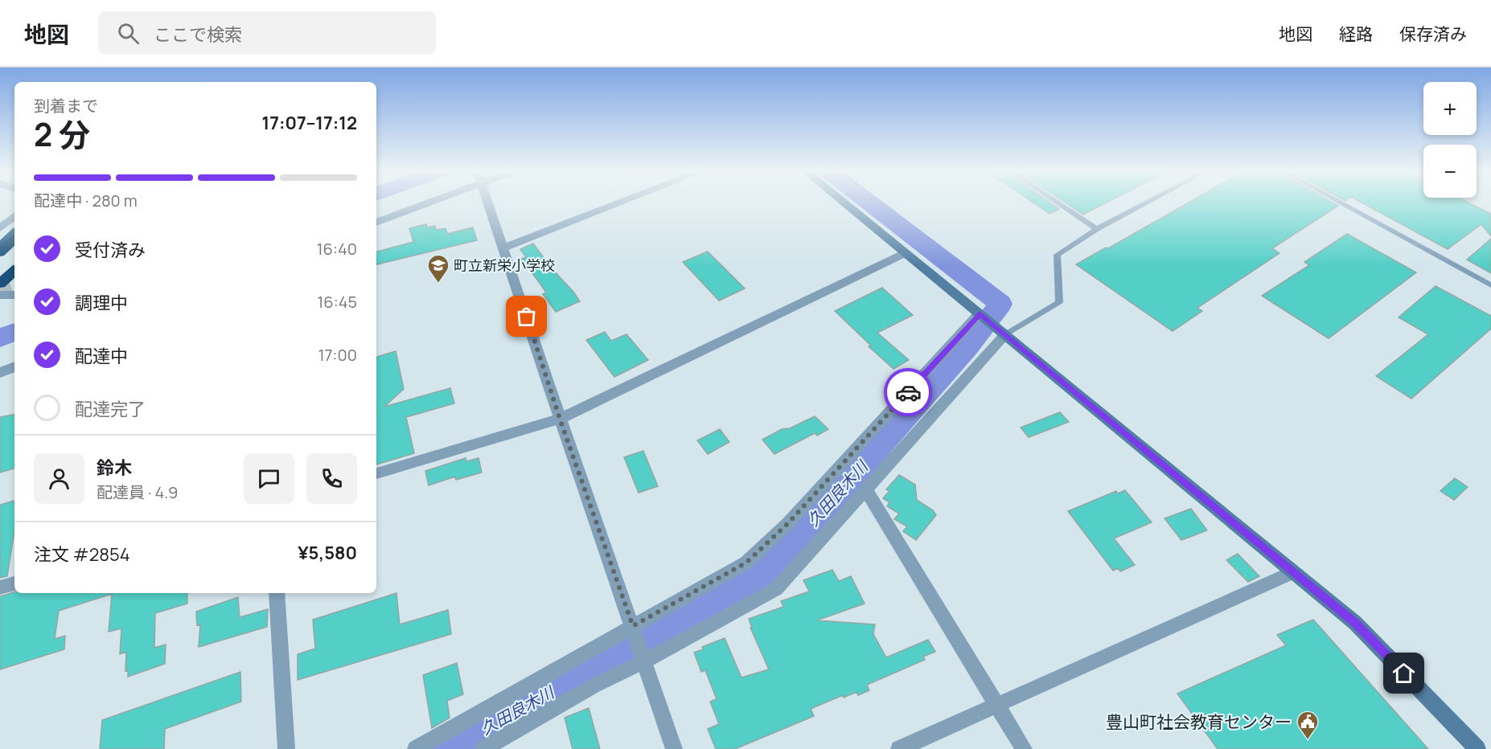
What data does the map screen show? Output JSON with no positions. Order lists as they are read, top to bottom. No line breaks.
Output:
{"water":["久田良木川"],"places":{"school or university":["町立新栄小学校"],"public building":["豊山町社会教育センター"]},"page":{"header":"地図","search":"ここで検索","nav":["地図","経路","保存済み"],"map_buttons":["+","−"],"heading":["2 分","到着まで","17:07–17:12"],"panel":["鈴木","配達員 · 4.9","注文 #2854","¥5,580"],"bar":"配達中 · 280 m","list":[["受付済み","16:40"],["調理中","16:45"],["配達中","17:00"],"配達完了"]}}
